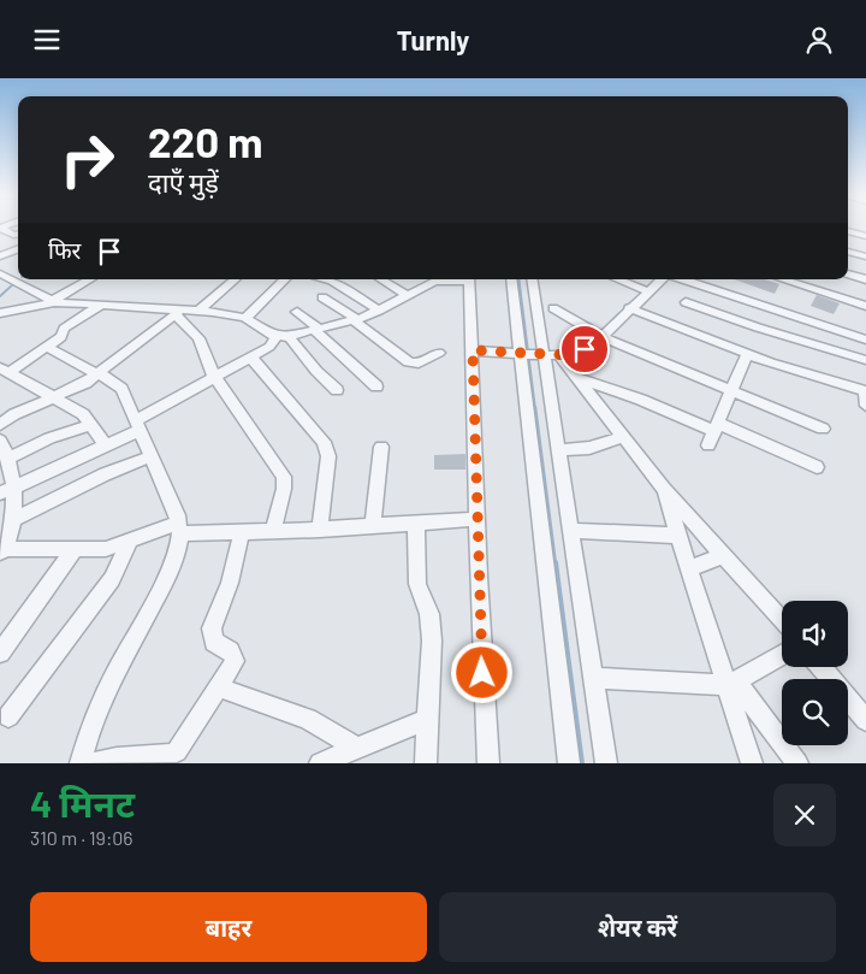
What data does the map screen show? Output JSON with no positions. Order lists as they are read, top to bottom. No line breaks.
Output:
{"page":{"header":"Turnly","turn":["220 m","दाएँ मुड़ें"],"then":"फिर","heading":["4 मिनट","310 m · 19:06"],"buttons":["बाहर","शेयर करें"]}}
